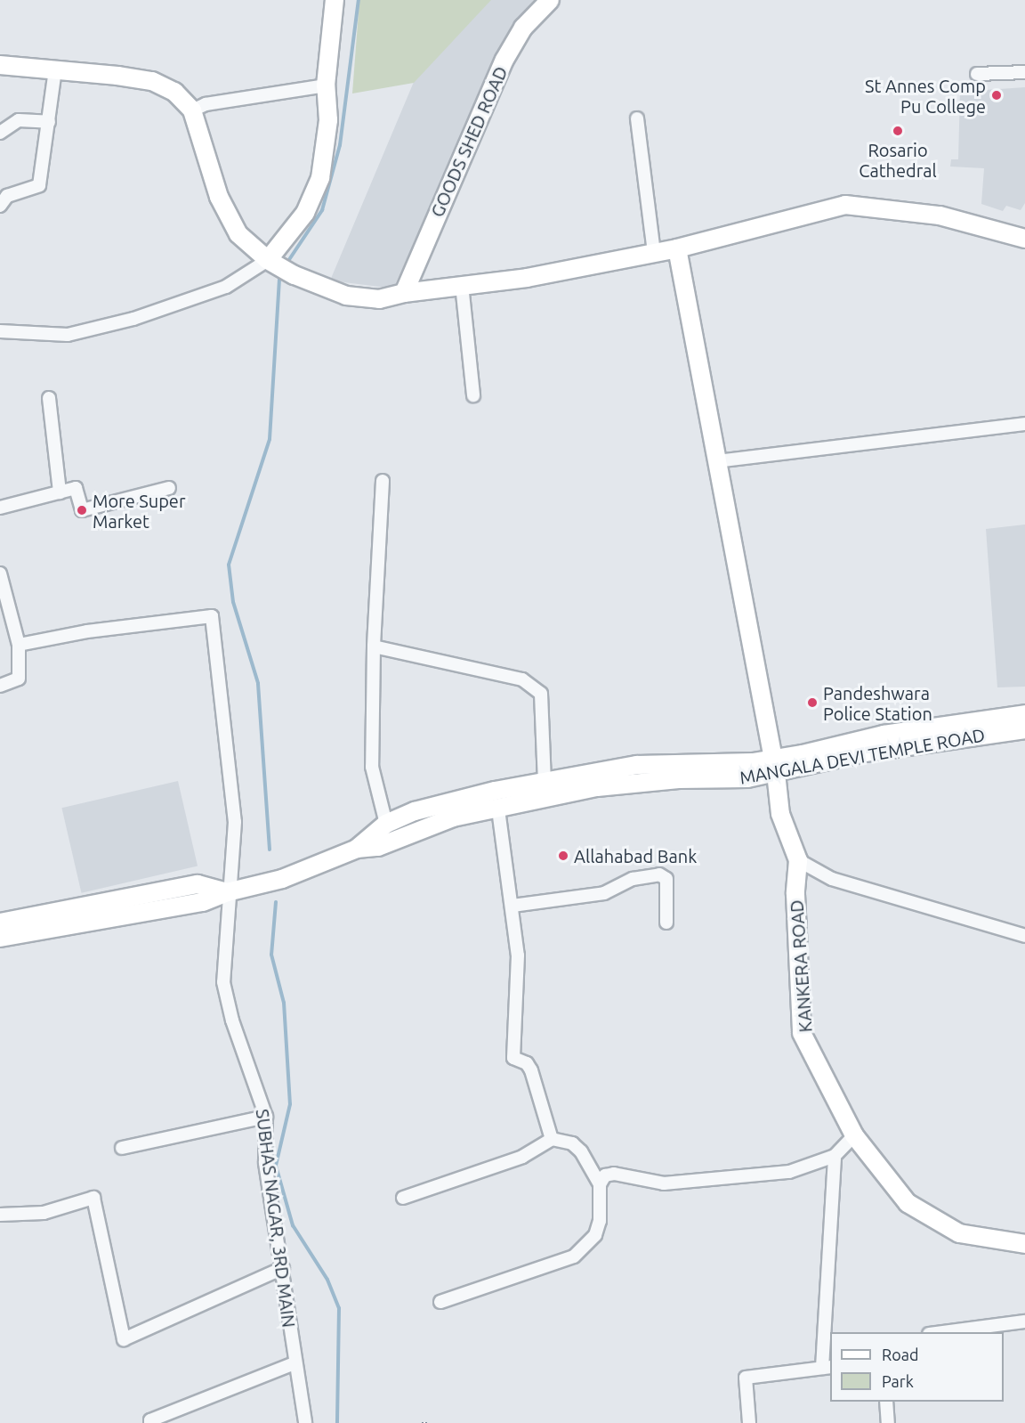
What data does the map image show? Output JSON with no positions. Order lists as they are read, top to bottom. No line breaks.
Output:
{"streets":{"main road":["GOODS SHED ROAD","MANGALA DEVI TEMPLE ROAD","KANKERA ROAD"],"street":["SUBHAS NAGAR, 3RD MAIN"]},"crossings":[["MANGALA DEVI TEMPLE ROAD","SUBHAS NAGAR, 3RD MAIN"]],"places":["St Annes Comp Pu College","Rosario Cathedral","More Super Market","Pandeshwara Police Station","Allahabad Bank"],"legend":["Road","Park"]}
